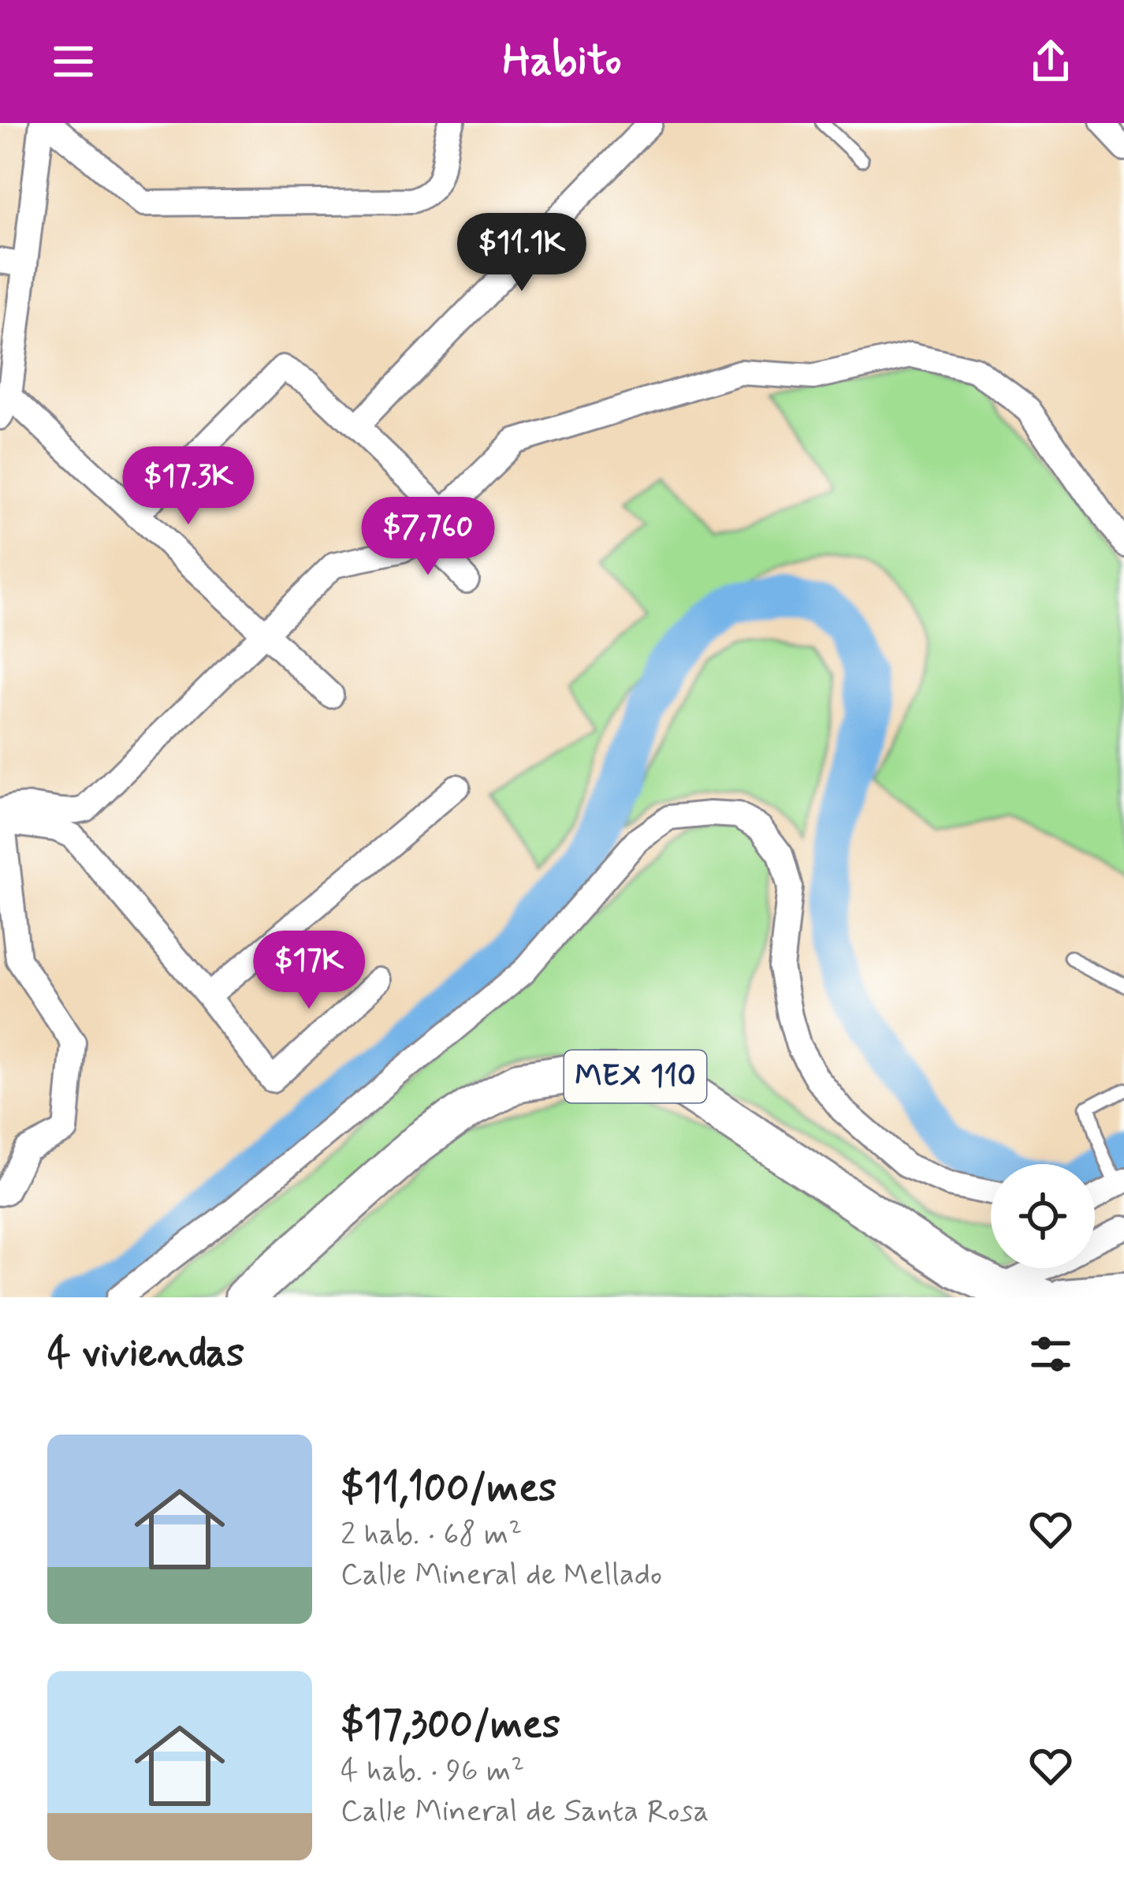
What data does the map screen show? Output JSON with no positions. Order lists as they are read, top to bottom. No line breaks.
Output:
{"streets":{"main road":["MEX 110"]},"page":{"header":"Habito","price":["$11.1K","$17.3K","$7,760","$17K"],"heading":"4 viviendas","list":[{"name":"$11,100/mes","note":"2 hab. · 68 m² · Calle Mineral de Mellado"},{"name":"$17,300/mes","note":"4 hab. · 96 m² · Calle Mineral de Santa Rosa"}]}}
